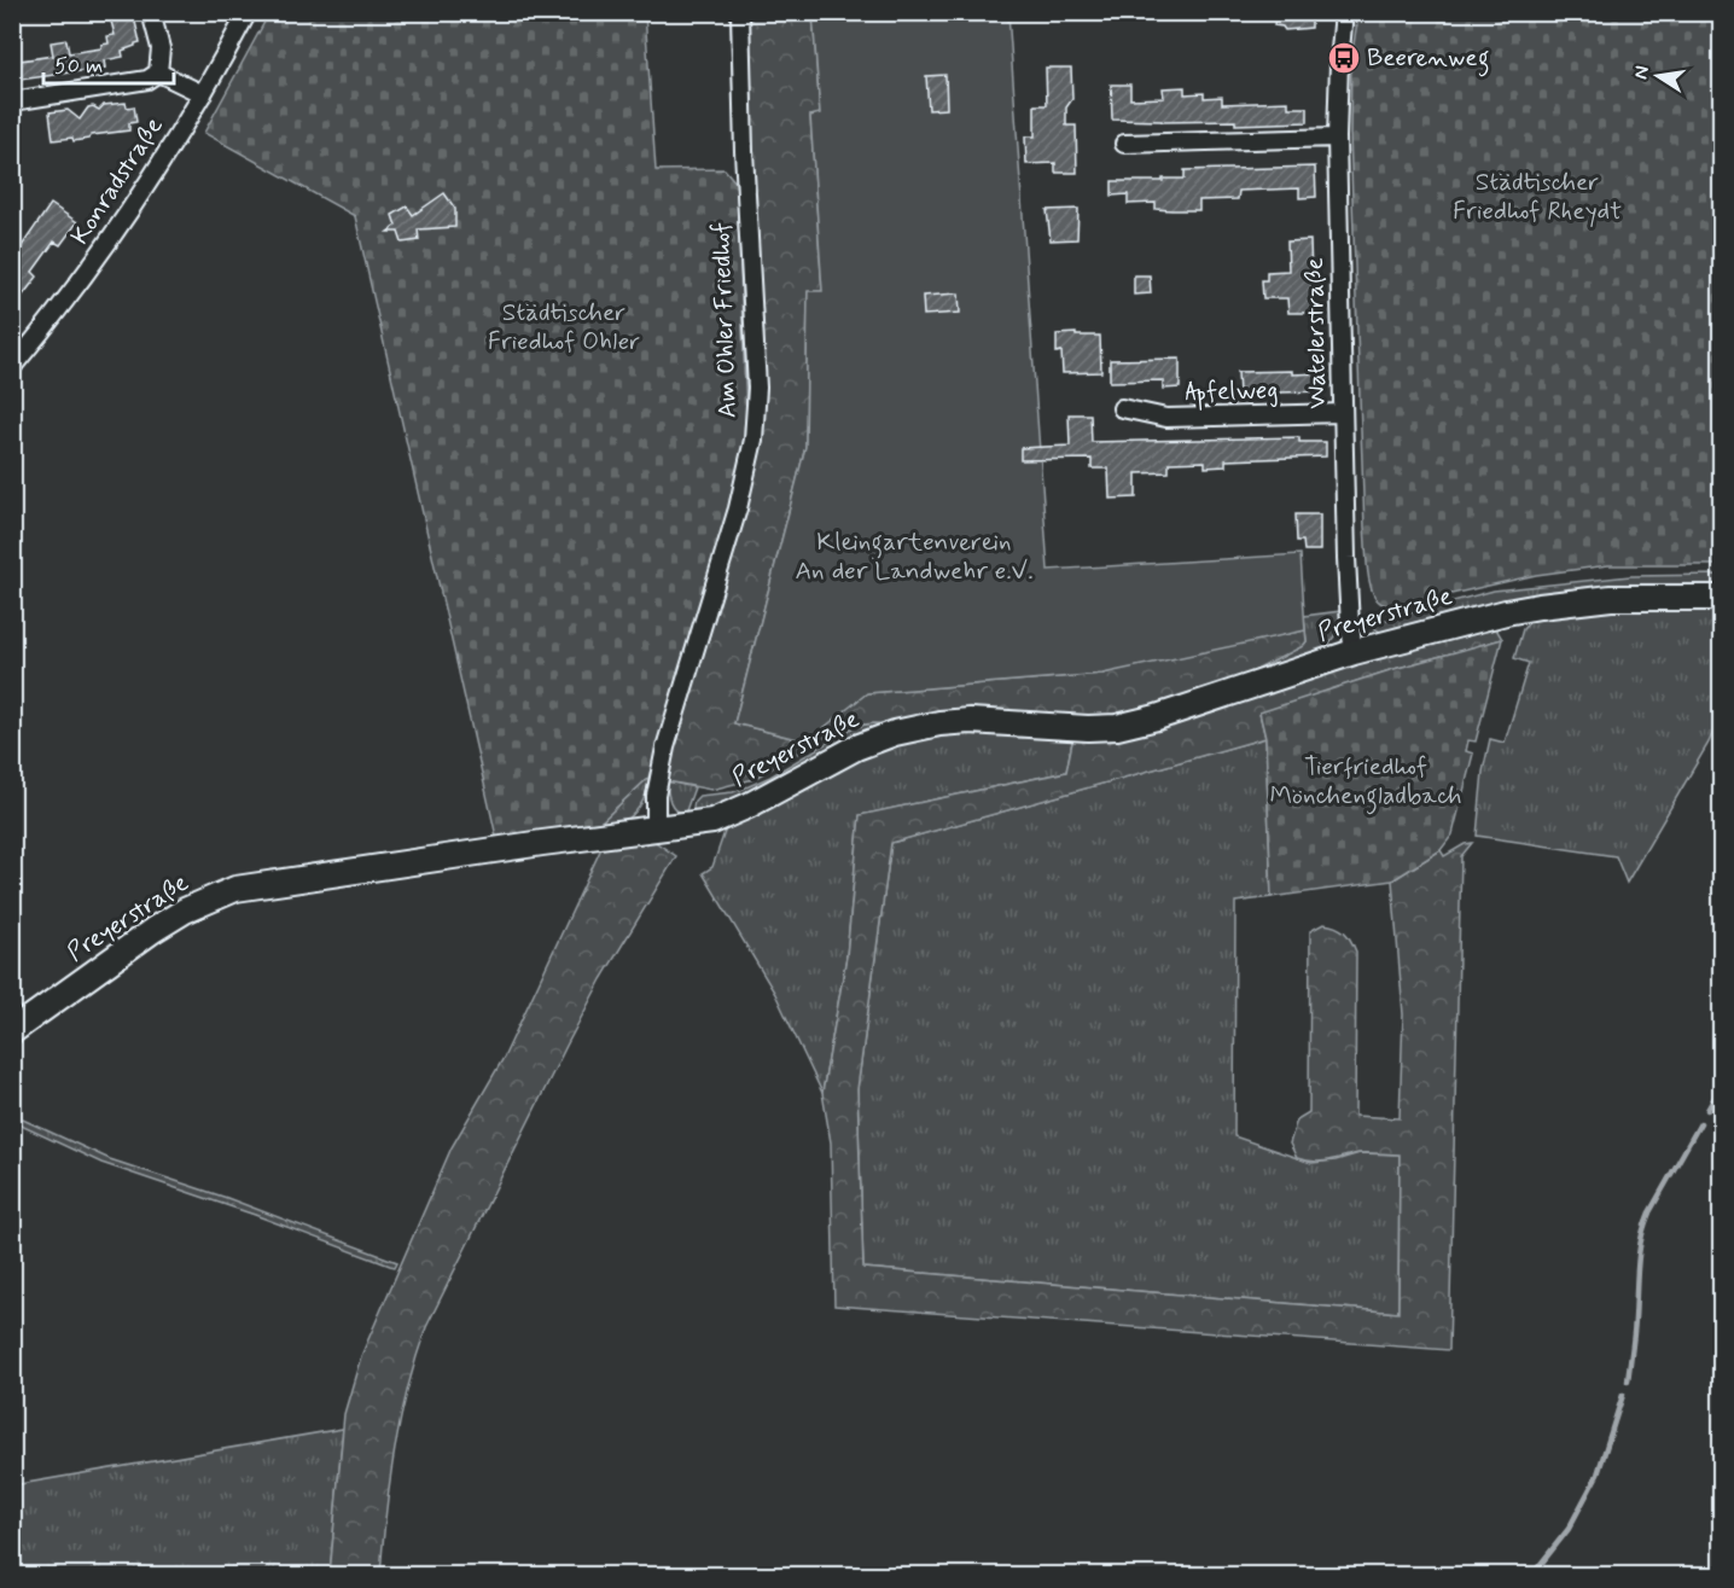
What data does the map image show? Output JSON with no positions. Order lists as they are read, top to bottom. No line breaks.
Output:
{"streets":{"main road":["Preyerstraße"],"street":["Konradstraße","Am Ohler Friedhof","Watelerstraße","Apfelweg"]},"crossings":[["Am Ohler Friedhof","Preyerstraße"],["Watelerstraße","Apfelweg"],["Watelerstraße","Preyerstraße"]],"parks":["Städtischer Friedhof Rheydt","Städtischer Friedhof Ohler","Kleingartenverein An der Landwehr e.V.","Tierfriedhof Mönchengladbach"],"places":{"bus stop":["Beerenweg"]},"scale_bar":"50 m","north":"left"}
